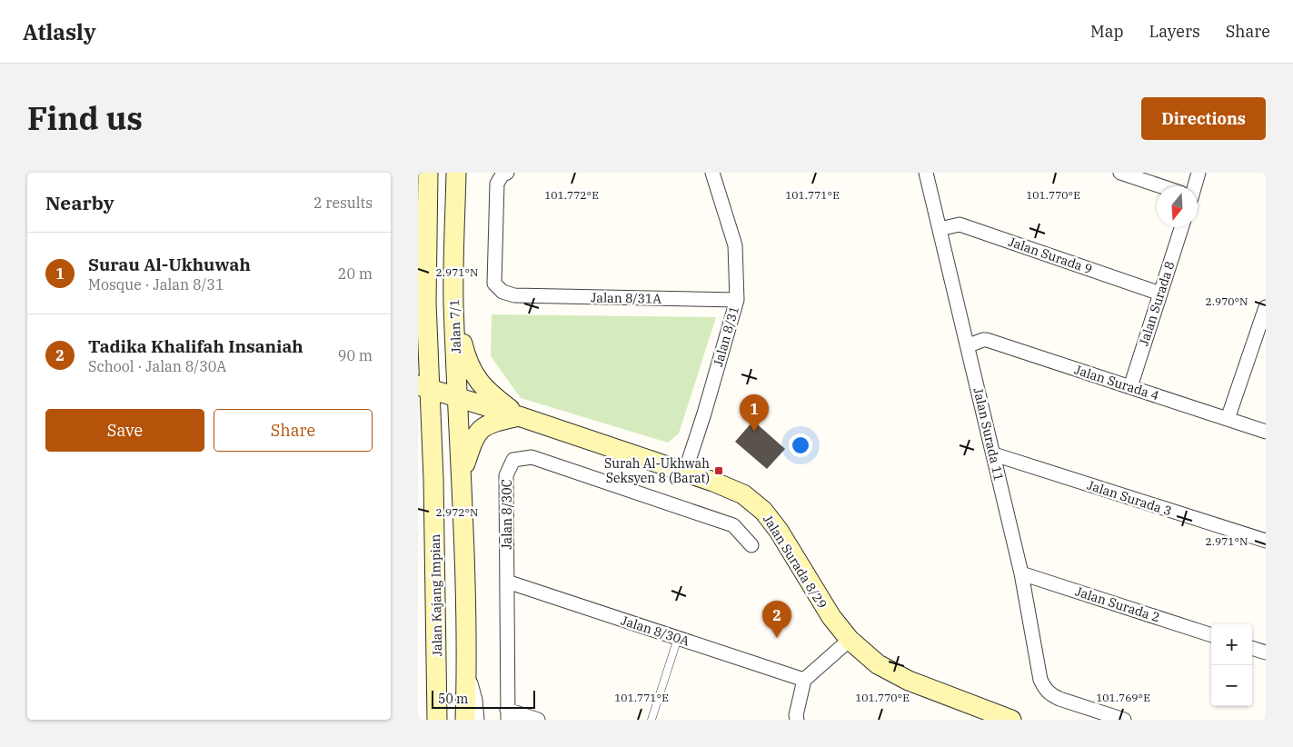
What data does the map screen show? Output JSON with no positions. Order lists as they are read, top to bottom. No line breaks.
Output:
{"streets":{"street":["Jalan Surada 9","Jalan 8/31A","Jalan Surada 8","Jalan 7/1","Jalan 8/31","Jalan Surada 4","Jalan Surada 11","Jalan Surada 3","Jalan 8/30C","Jalan Surada 8/29","Jalan Kajang Impian","Jalan Surada 2","Jalan 8/30A"]},"crossings":[["Jalan Surada 9","Jalan Surada 8"],["Jalan Surada 9","Jalan Surada 11"],["Jalan 8/31A","Jalan 8/31"],["Jalan Surada 8","Jalan Surada 4"],["Jalan 7/1","Jalan Surada 8/29"],["Jalan 8/31","Jalan Surada 8/29"],["Jalan Surada 4","Jalan Surada 11"],["Jalan Surada 11","Jalan Surada 3"],["Jalan Surada 11","Jalan Surada 2"],["Jalan 8/30C","Jalan 8/30A"],["Jalan Surada 8/29","Jalan Kajang Impian"]],"places":{"transit":["Surah Al-Ukhwah Seksyen 8 (Barat)"]},"scale_bar":"50 m","north":"bottom","page":{"header":"Atlasly","nav":["Map","Layers","Share"],"title":"Find us","buttons":["Directions",["Save","Share"]],"heading":["Nearby","2 results"],"list":[{"mark":"1","name":"Surau Al-Ukhuwah","note":"Mosque · Jalan 8/31","value":"20 m"},{"mark":"2","name":"Tadika Khalifah Insaniah","note":"School · Jalan 8/30A","value":"90 m"}],"pins":["1","2"],"map_buttons":["+","−"],"scale":"50 m"},"coordinates":["101.772°E","101.771°E","101.770°E","2.971°N","2.970°N","2.972°N","101.769°E"]}
